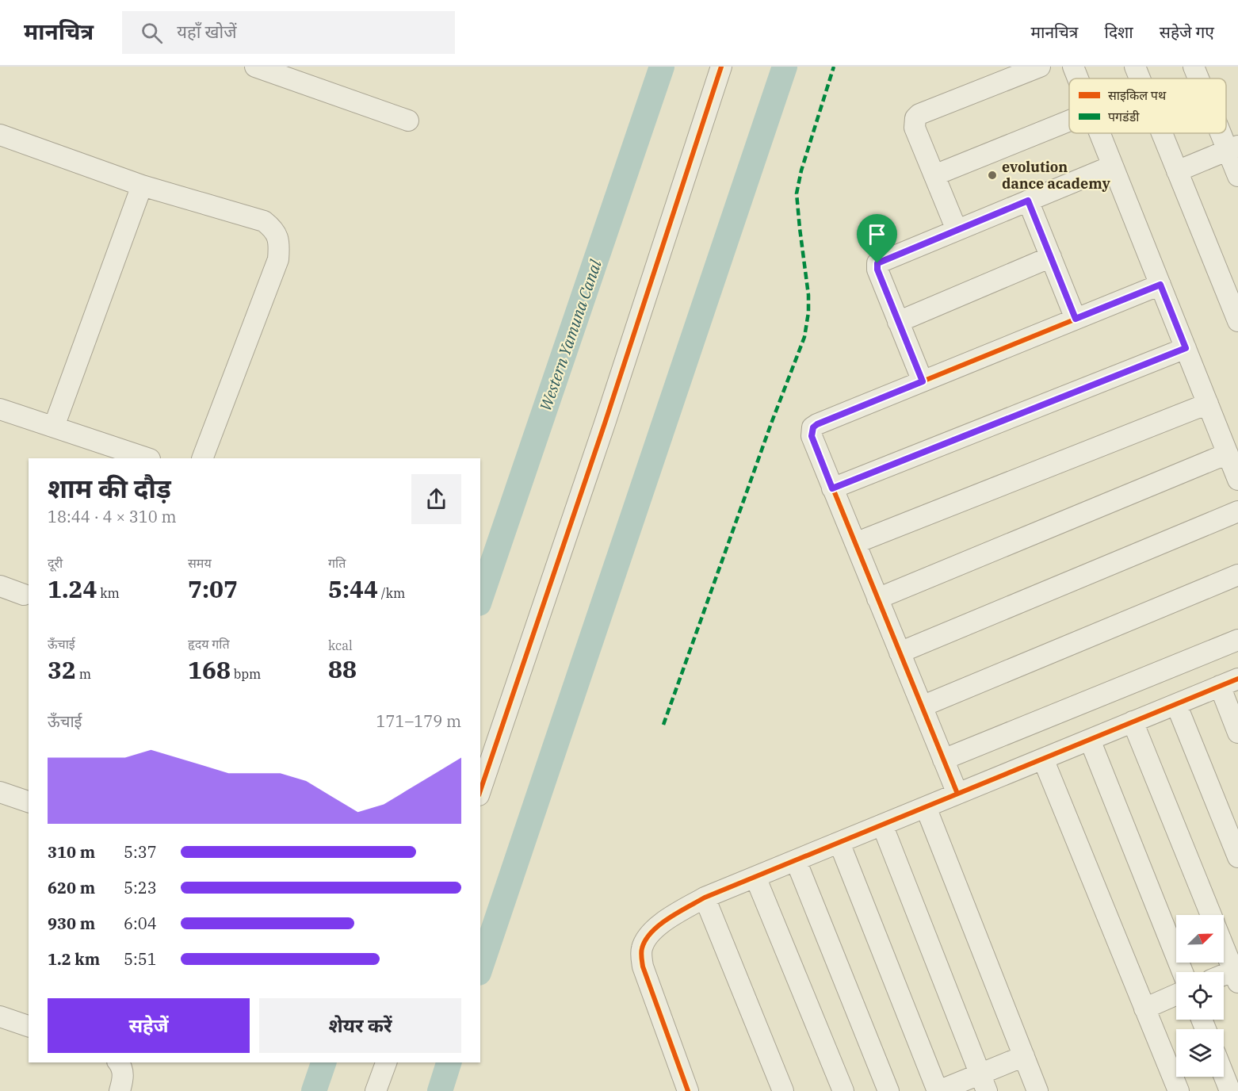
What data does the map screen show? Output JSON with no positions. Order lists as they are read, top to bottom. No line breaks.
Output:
{"water":["Western Yamuna Canal"],"places":["evolution dance academy"],"legend":["साइकिल पथ","पगडंडी"],"north":"top right","page":{"header":"मानचित्र","search":"यहाँ खोजें","nav":["मानचित्र","दिशा","सहेजे गए"],"heading":["शाम की दौड़","18:44 · 4 × 310 m"],"stats":[["दूरी","1.24 km"],["समय","7:07"],["गति","5:44 /km"],["ऊँचाई","32 m"],["हृदय गति","168 bpm"],["kcal","88"]],"chart":["ऊँचाई","171–179 m"],"list":[{"name":"310 m","note":"5:37"},{"name":"620 m","note":"5:23"},{"name":"930 m","note":"6:04"},{"name":"1.2 km","note":"5:51"}],"buttons":["सहेजें","शेयर करें"]}}
